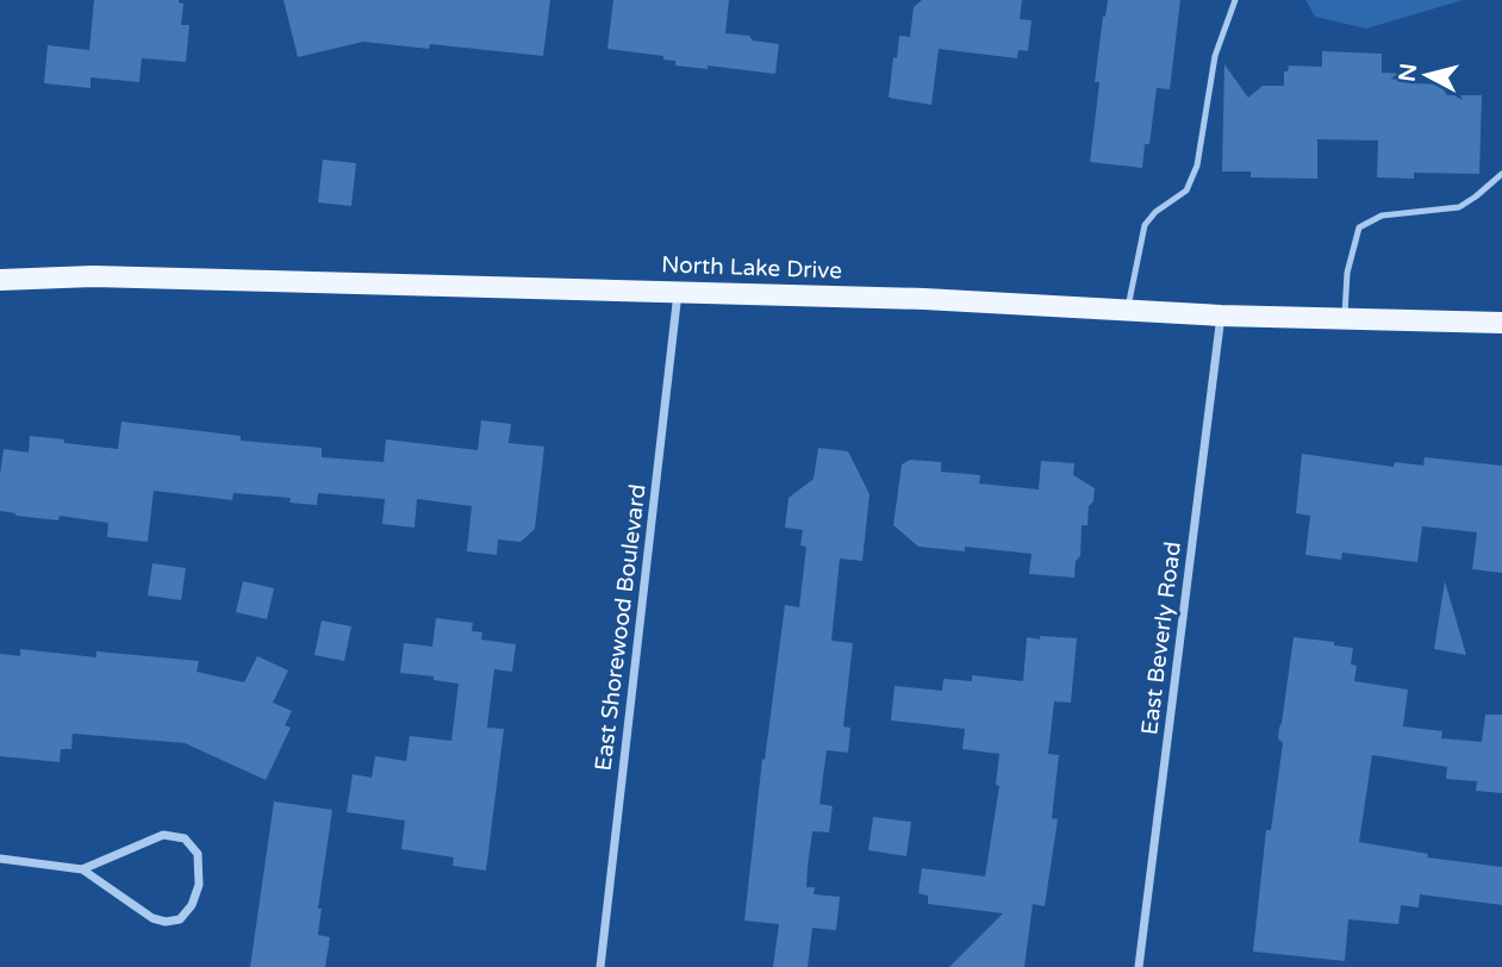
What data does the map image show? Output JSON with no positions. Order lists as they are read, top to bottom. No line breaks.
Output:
{"streets":{"main road":["North Lake Drive"],"street":["East Shorewood Boulevard","East Beverly Road"]},"crossings":[["North Lake Drive","East Shorewood Boulevard"],["North Lake Drive","East Beverly Road"]],"north":"left"}
